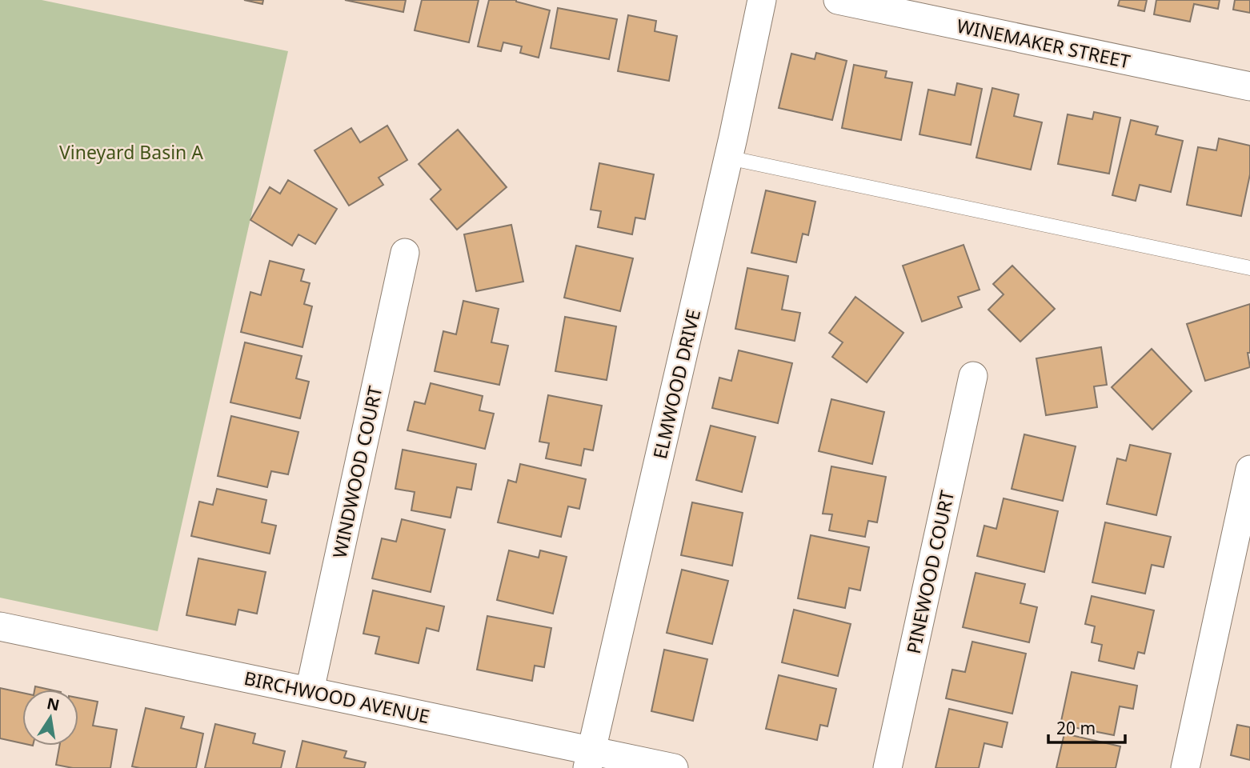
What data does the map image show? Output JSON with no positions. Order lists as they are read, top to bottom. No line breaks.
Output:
{"streets":{"street":["WINEMAKER STREET","ELMWOOD DRIVE","WINDWOOD COURT","PINEWOOD COURT","BIRCHWOOD AVENUE"]},"crossings":[["ELMWOOD DRIVE","BIRCHWOOD AVENUE"],["WINDWOOD COURT","BIRCHWOOD AVENUE"]],"parks":["Vineyard Basin A"],"scale_bar":"20 m","north":"top"}
